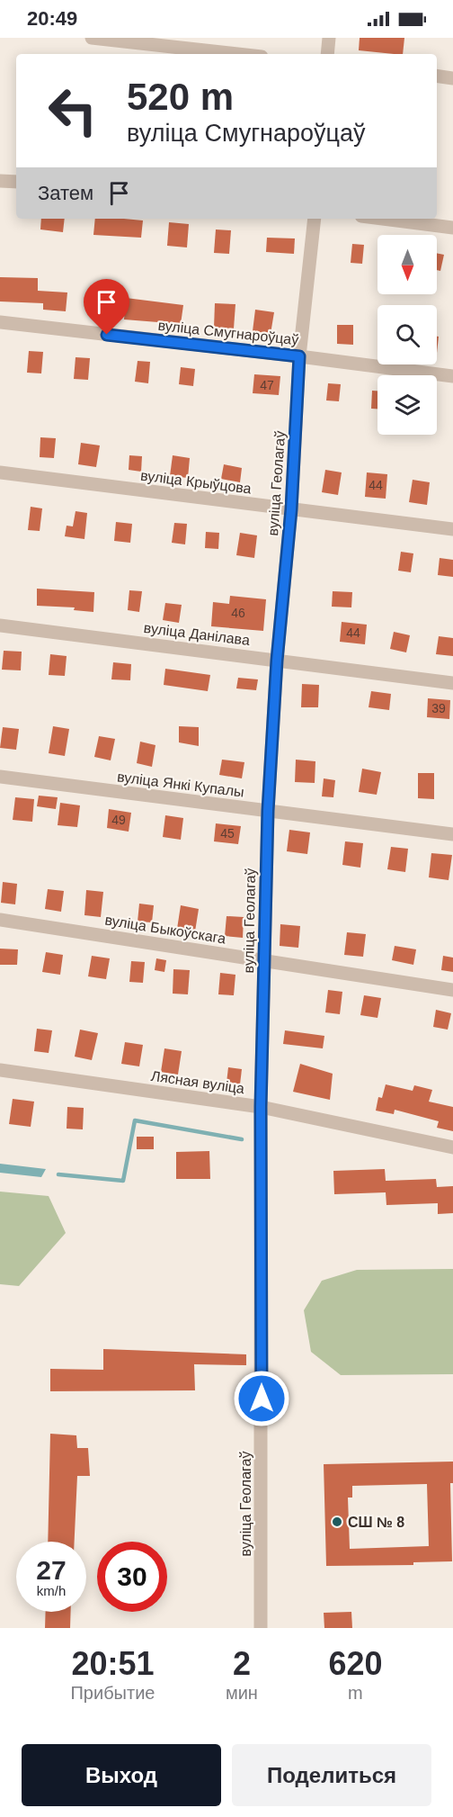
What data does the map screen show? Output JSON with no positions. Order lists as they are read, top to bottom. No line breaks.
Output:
{"streets":{"street":["вуліца Смугнароўцаў","вуліца Крыўцова","вуліца Геолагаў","вуліца Данілава","вуліца Янкі Купалы","вуліца Быкоўскага","Лясная вуліца"]},"crossings":[["вуліца Смугнароўцаў","вуліца Геолагаў"],["вуліца Крыўцова","вуліца Геолагаў"],["вуліца Геолагаў","вуліца Данілава"],["вуліца Геолагаў","вуліца Янкі Купалы"],["вуліца Геолагаў","вуліца Быкоўскага"],["вуліца Геолагаў","Лясная вуліца"]],"places":["СШ № 8"],"house_numbers":["47","44","46","44","39","49","45"],"north":"bottom","page":{"status":"20:49","turn":["520 m","вуліца Смугнароўцаў"],"then":"Затем","speed":"27 km/h","limit":"30","eta":["20:51","Прибытие","2","мин","620","m"],"buttons":["Выход","Поделиться"]}}
